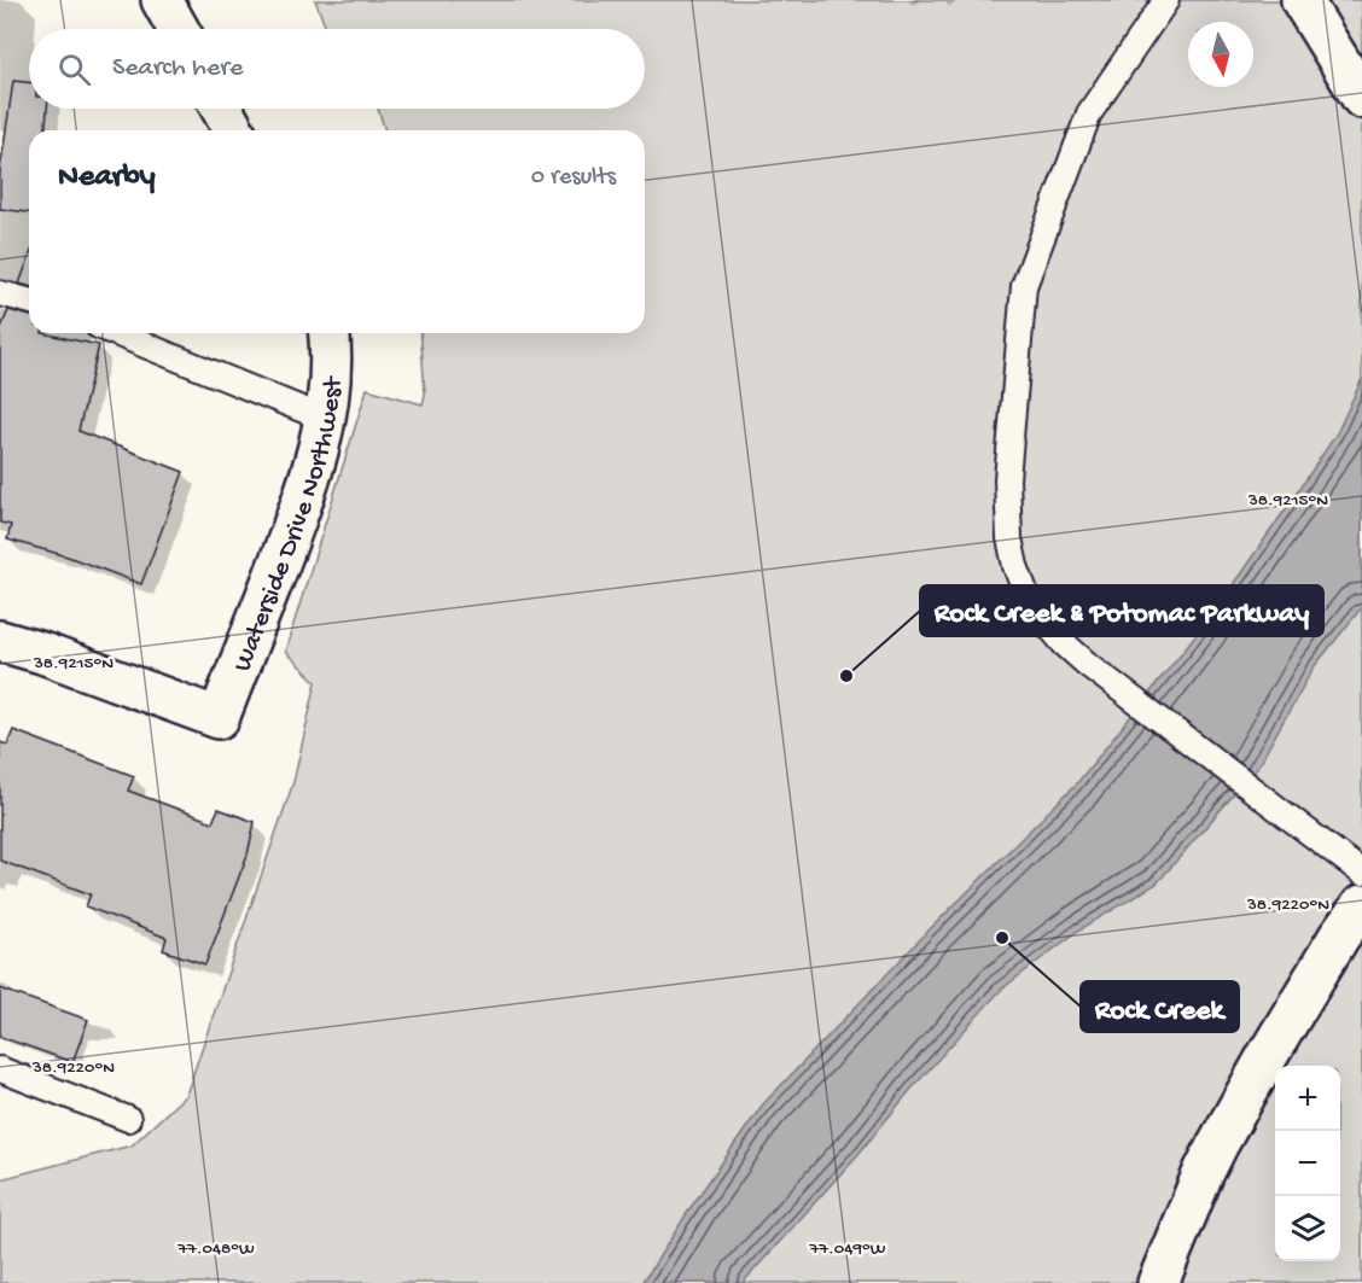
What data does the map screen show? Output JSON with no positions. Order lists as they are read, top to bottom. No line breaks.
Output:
{"streets":{"street":["Waterside Drive Northwest"]},"places":["Rock Creek & Potomac Parkway","Rock Creek"],"north":"bottom","page":{"search":"Search here","heading":["Nearby","0 results"],"map_buttons":["+","−"]},"coordinates":["38.9215°N","38.9220°N","77.048°W","77.049°W"]}
